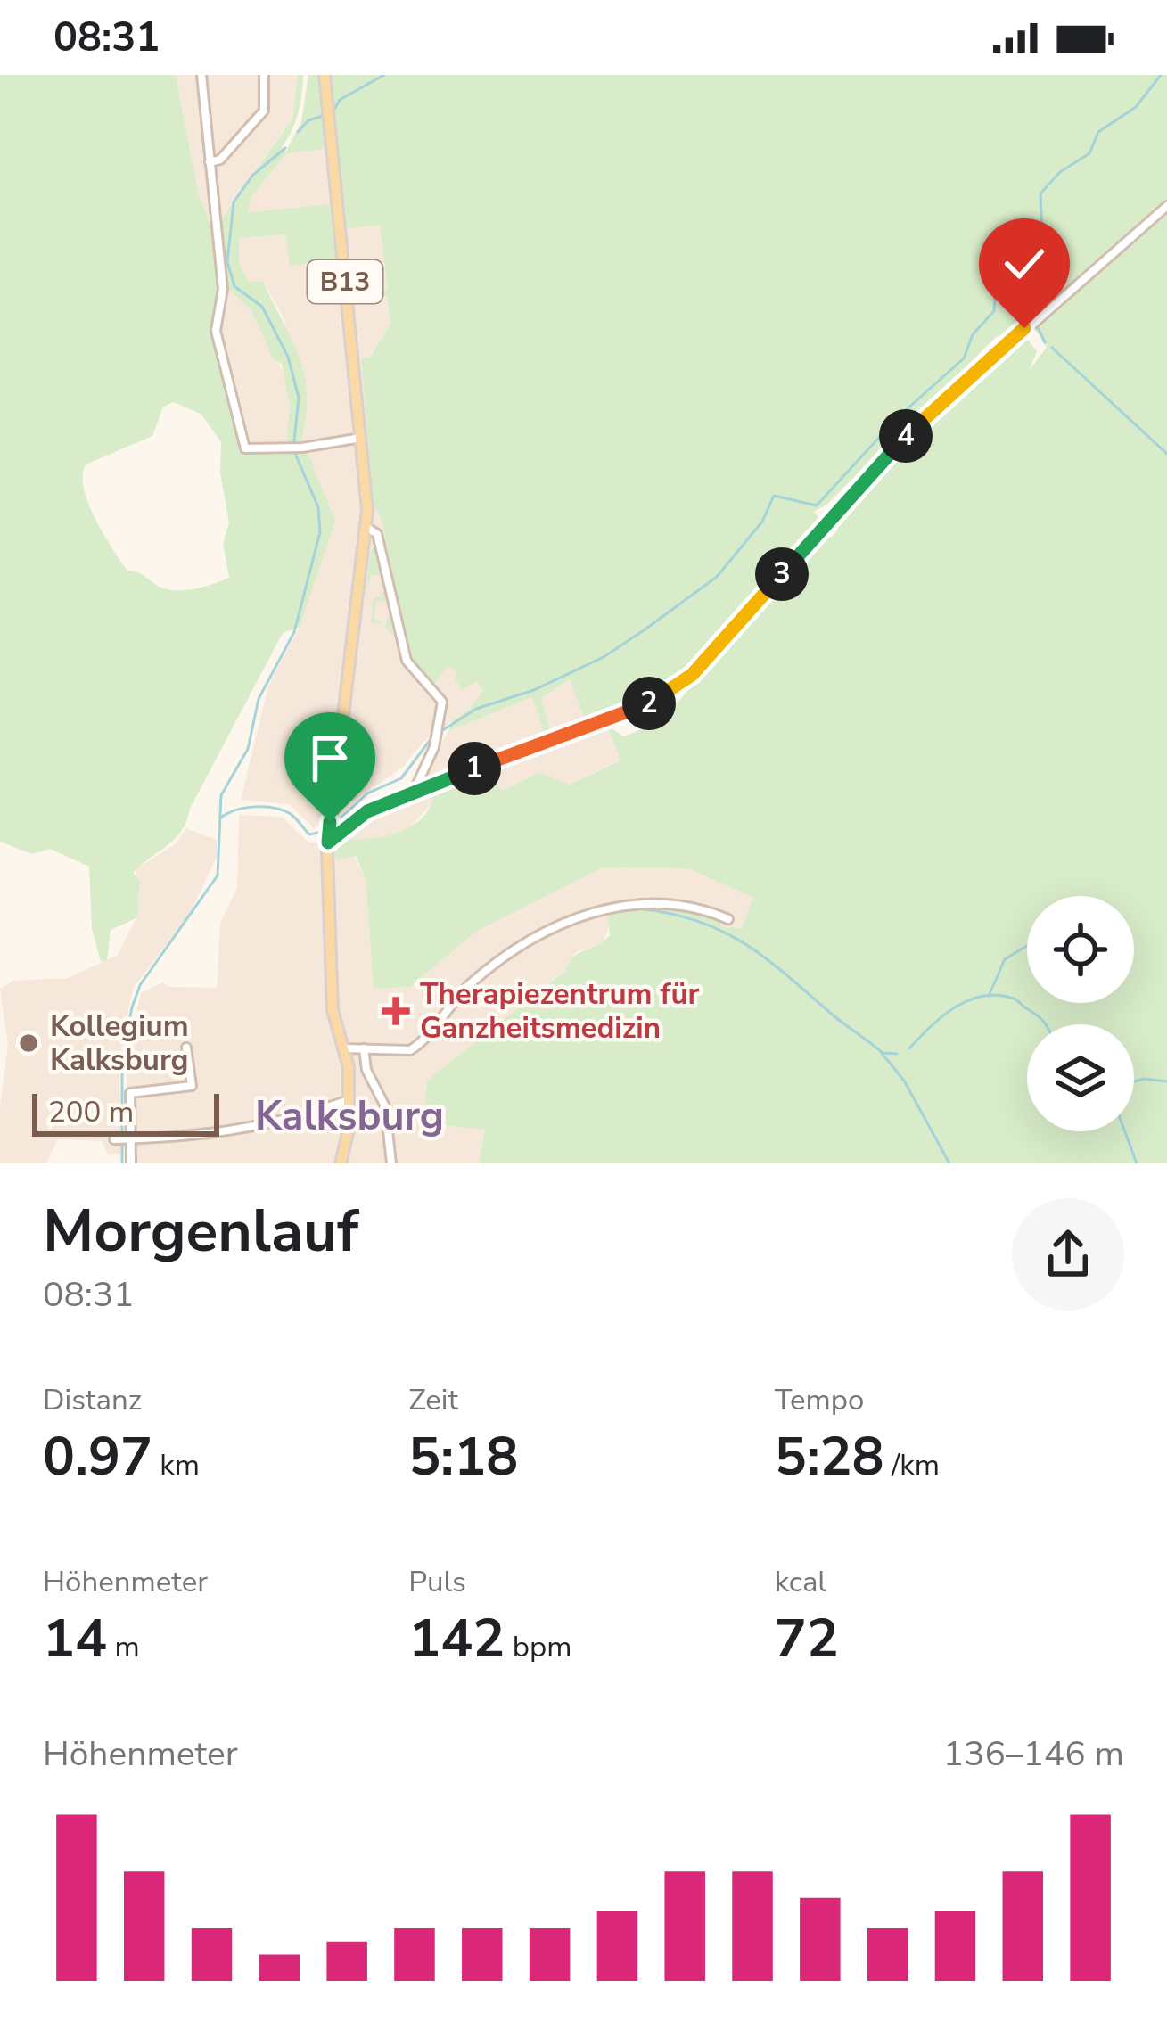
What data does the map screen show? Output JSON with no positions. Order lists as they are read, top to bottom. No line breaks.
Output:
{"streets":{"main road":["B13"]},"districts":["Kalksburg"],"places":{"health":["Therapiezentrum für Ganzheitsmedizin"],"other":["Kollegium Kalksburg"]},"scale_bar":"200 m","page":{"status":"08:31","pins":["4","3","2","1"],"scale":"200 m","heading":["Morgenlauf","08:31"],"stats":[["Distanz","0.97 km"],["Zeit","5:18"],["Tempo","5:28 /km"],["Höhenmeter","14 m"],["Puls","142 bpm"],["kcal","72"]],"chart":["Höhenmeter","136–146 m"]}}
